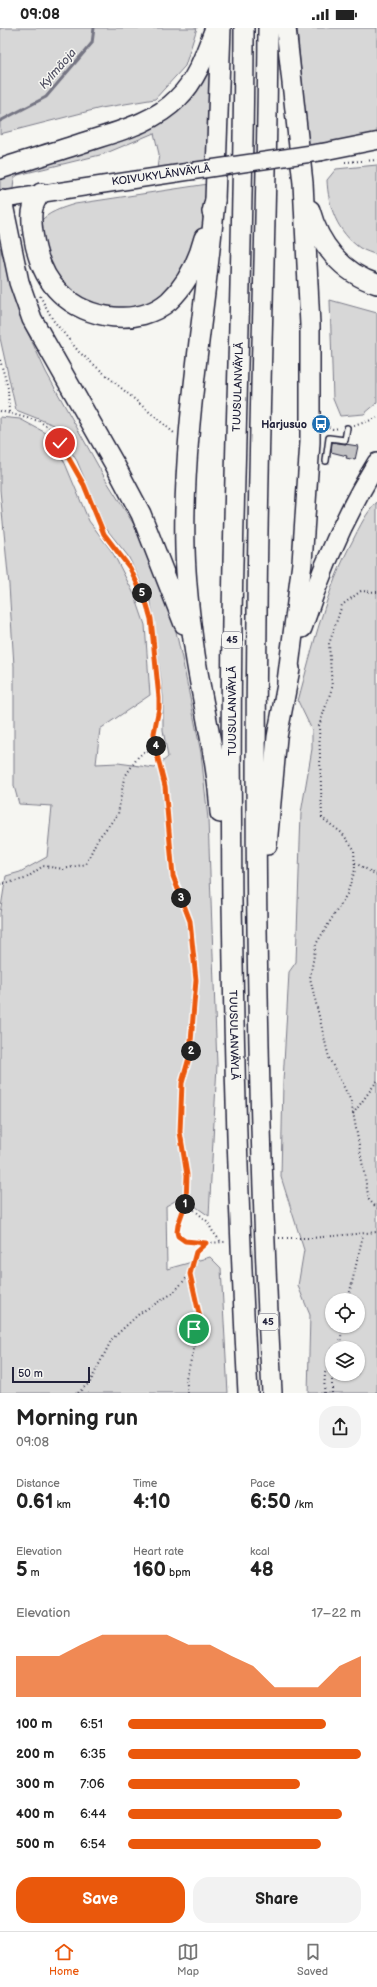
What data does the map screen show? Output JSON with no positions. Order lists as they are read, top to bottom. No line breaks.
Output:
{"streets":{"highway":["TUUSULANVÄYLÄ","45"],"main road":["KOIVUKYLÄNVÄYLÄ"]},"water":["Kylmäoja"],"places":{"bus stop":["Harjusuo"]},"scale_bar":"50 m","page":{"status":"09:08","pins":["5","4","3","2","1"],"scale":"50 m","heading":["Morning run","09:08"],"stats":[["Distance","0.61 km"],["Time","4:10"],["Pace","6:50 /km"],["Elevation","5 m"],["Heart rate","160 bpm"],["kcal","48"]],"chart":["Elevation","17–22 m"],"list":[{"name":"100 m","note":"6:51"},{"name":"200 m","note":"6:35"},{"name":"300 m","note":"7:06"},{"name":"400 m","note":"6:44"},{"name":"500 m","note":"6:54"}],"buttons":["Save","Share"],"tabs":["Home","Map","Saved"]}}
